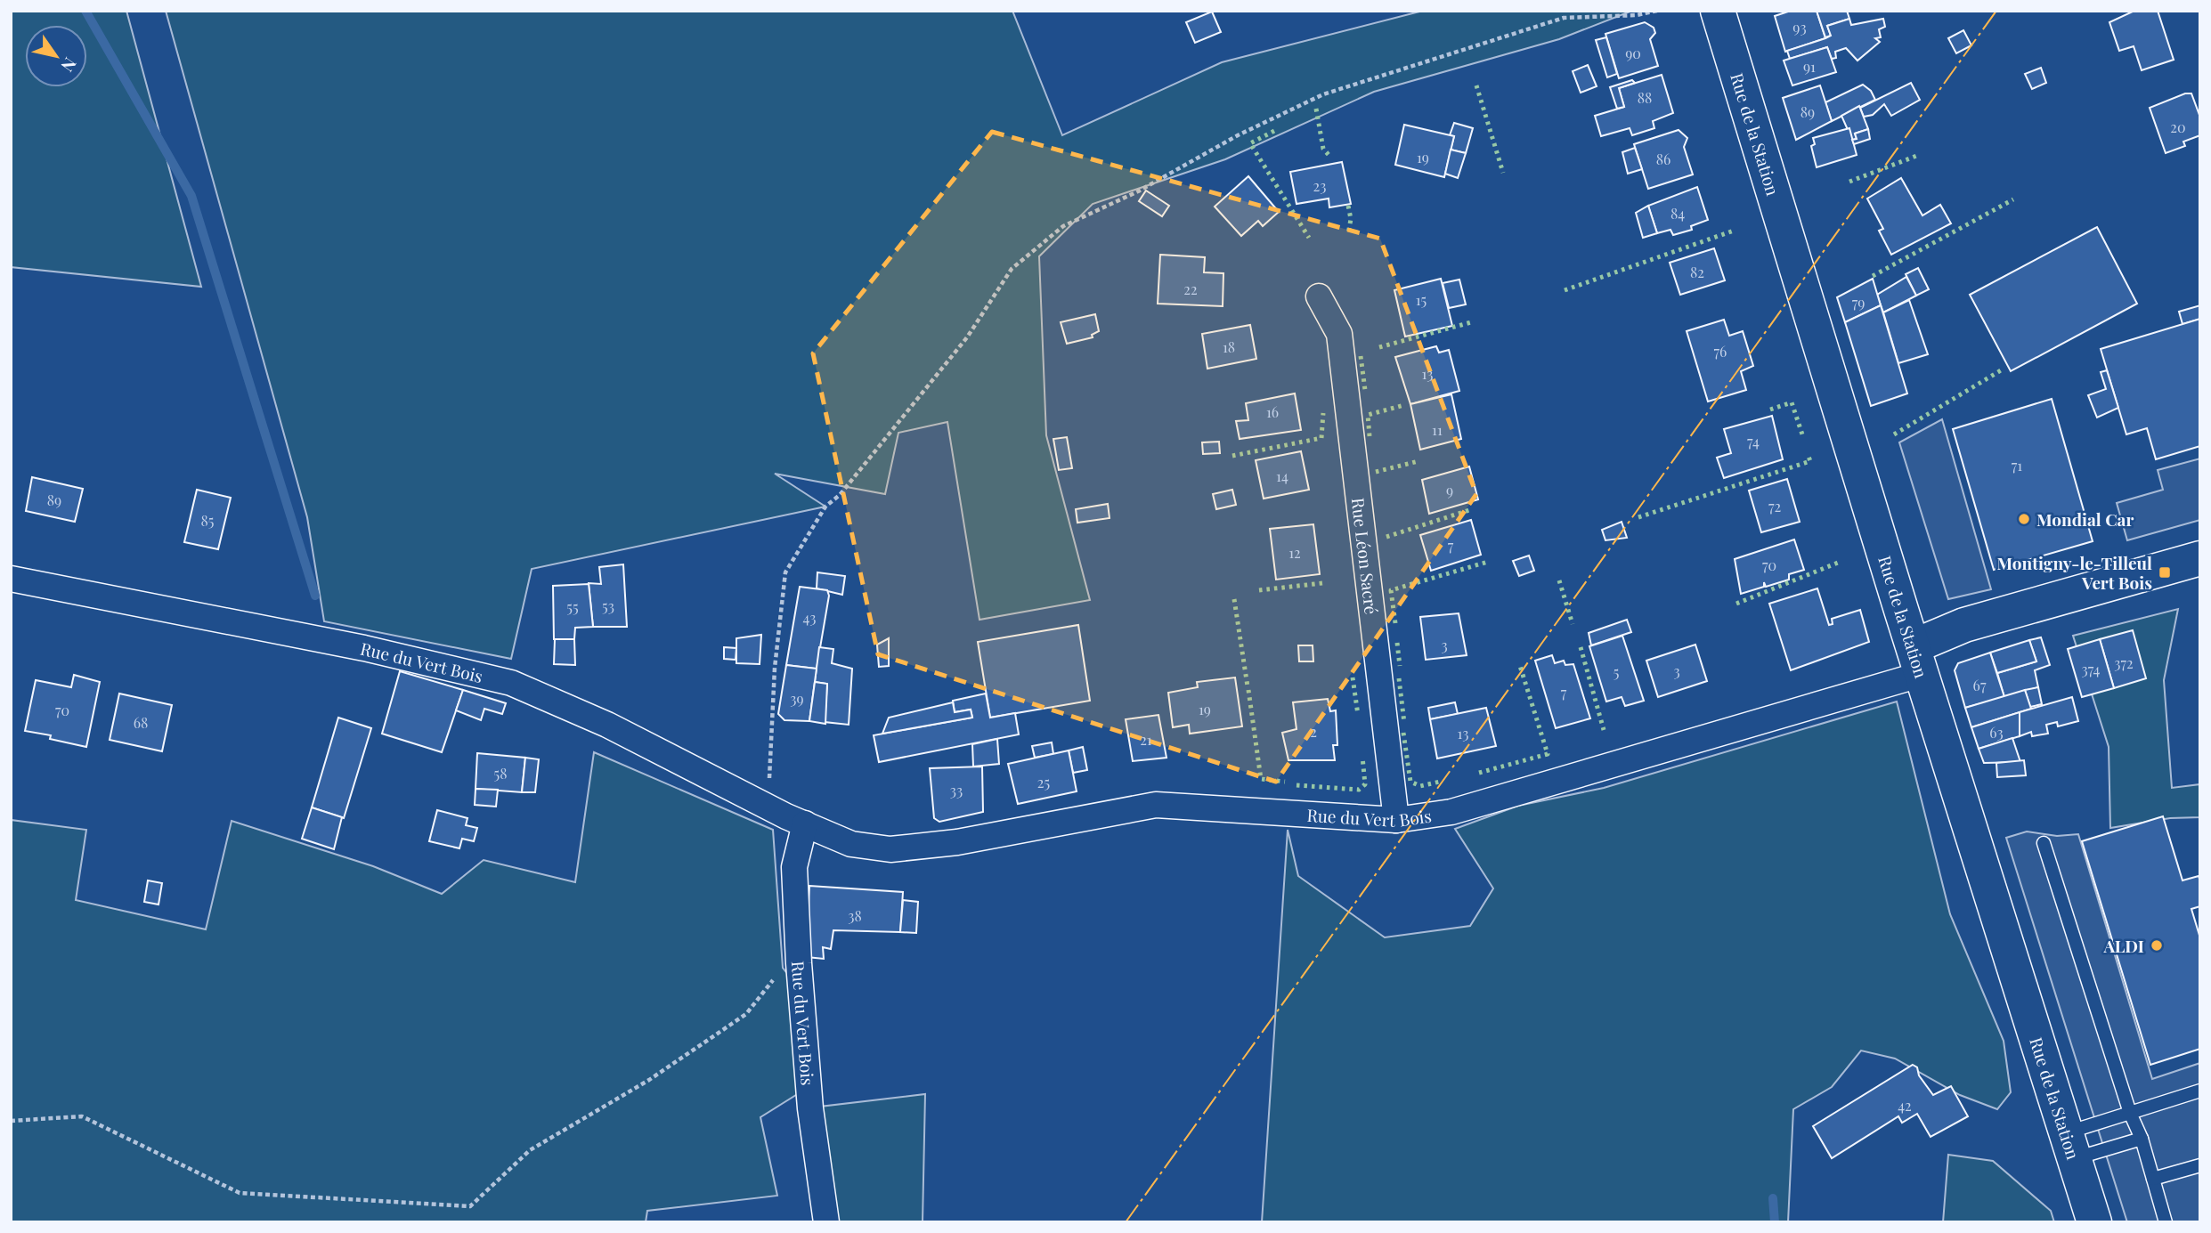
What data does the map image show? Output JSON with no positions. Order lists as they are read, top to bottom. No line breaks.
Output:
{"streets":{"main road":["Rue de la Station"],"street":["Rue Léon Sacré","Rue du Vert Bois"]},"crossings":[["Rue de la Station","Rue du Vert Bois"],["Rue Léon Sacré","Rue du Vert Bois"]],"places":{"other":["Mondial Car","ALDI"],"transit":["Montigny-le-Tilleul Vert Bois"]},"house_numbers":["93","90","91","88","89","20","19","86","23","84","82","22","15","79","18","76","13","16","11","74","71","14","9","89","72","85","7","12","70","53","55","43","3","372","374","3","5","67","7","39","19","70","68","2","63","13","21","58","25","33","38","42"],"north":"bottom right"}
